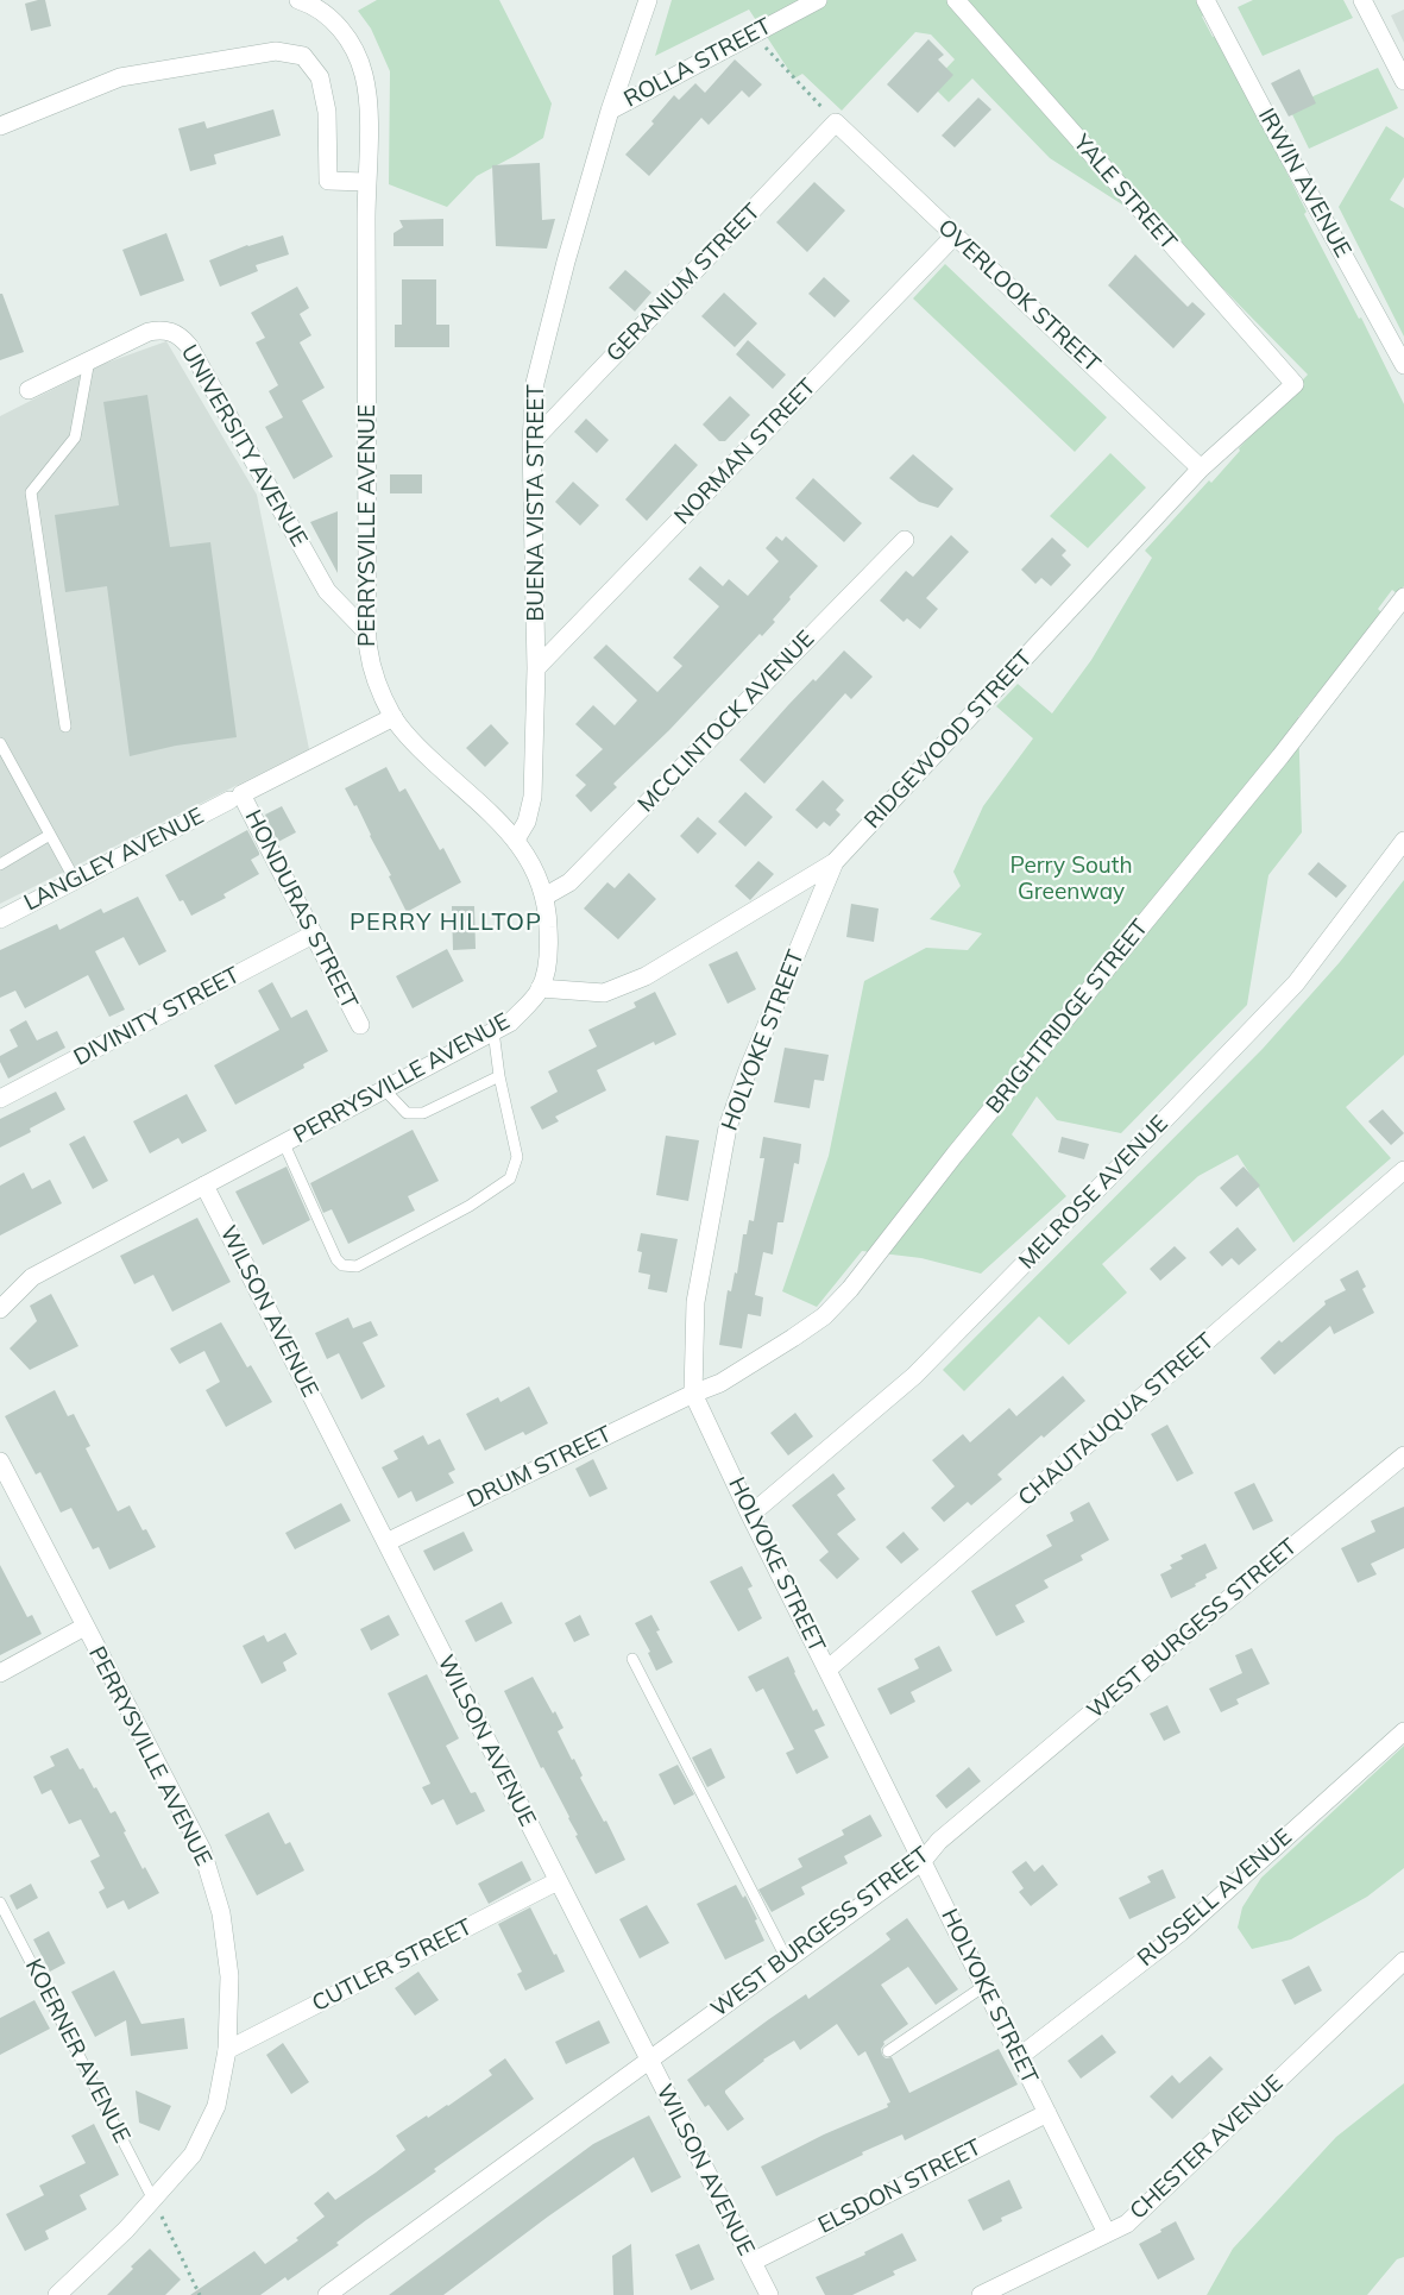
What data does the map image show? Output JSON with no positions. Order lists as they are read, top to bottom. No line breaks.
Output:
{"streets":{"street":["ROLLA STREET","IRWIN AVENUE","YALE STREET","GERANIUM STREET","OVERLOOK STREET","UNIVERSITY AVENUE","NORMAN STREET","BUENA VISTA STREET","PERRYSVILLE AVENUE","MCCLINTOCK AVENUE","RIDGEWOOD STREET","LANGLEY AVENUE","HONDURAS STREET","DIVINITY STREET","BRIGHTRIDGE STREET","HOLYOKE STREET","MELROSE AVENUE","WILSON AVENUE","CHAUTAUQUA STREET","DRUM STREET","WEST BURGESS STREET","RUSSELL AVENUE","CUTLER STREET","CHESTER AVENUE","ELSDON STREET"],"lane":["KOERNER AVENUE"]},"crossings":[["ROLLA STREET","BUENA VISTA STREET"],["YALE STREET","RIDGEWOOD STREET"],["GERANIUM STREET","OVERLOOK STREET"],["GERANIUM STREET","BUENA VISTA STREET"],["OVERLOOK STREET","NORMAN STREET"],["OVERLOOK STREET","RIDGEWOOD STREET"],["UNIVERSITY AVENUE","PERRYSVILLE AVENUE"],["NORMAN STREET","BUENA VISTA STREET"],["BUENA VISTA STREET","PERRYSVILLE AVENUE"],["PERRYSVILLE AVENUE","MCCLINTOCK AVENUE"],["PERRYSVILLE AVENUE","RIDGEWOOD STREET"],["PERRYSVILLE AVENUE","LANGLEY AVENUE"],["PERRYSVILLE AVENUE","WILSON AVENUE"],["PERRYSVILLE AVENUE","CUTLER STREET"],["PERRYSVILLE AVENUE","KOERNER AVENUE"],["RIDGEWOOD STREET","HOLYOKE STREET"],["LANGLEY AVENUE","HONDURAS STREET"],["HONDURAS STREET","DIVINITY STREET"],["BRIGHTRIDGE STREET","HOLYOKE STREET"],["BRIGHTRIDGE STREET","DRUM STREET"],["HOLYOKE STREET","MELROSE AVENUE"],["HOLYOKE STREET","CHAUTAUQUA STREET"],["HOLYOKE STREET","DRUM STREET"],["HOLYOKE STREET","WEST BURGESS STREET"],["HOLYOKE STREET","RUSSELL AVENUE"],["HOLYOKE STREET","CHESTER AVENUE"],["HOLYOKE STREET","ELSDON STREET"],["WILSON AVENUE","DRUM STREET"],["WILSON AVENUE","WEST BURGESS STREET"],["WILSON AVENUE","CUTLER STREET"],["WILSON AVENUE","ELSDON STREET"]],"districts":["PERRY HILLTOP"],"parks":["Perry South Greenway"]}
